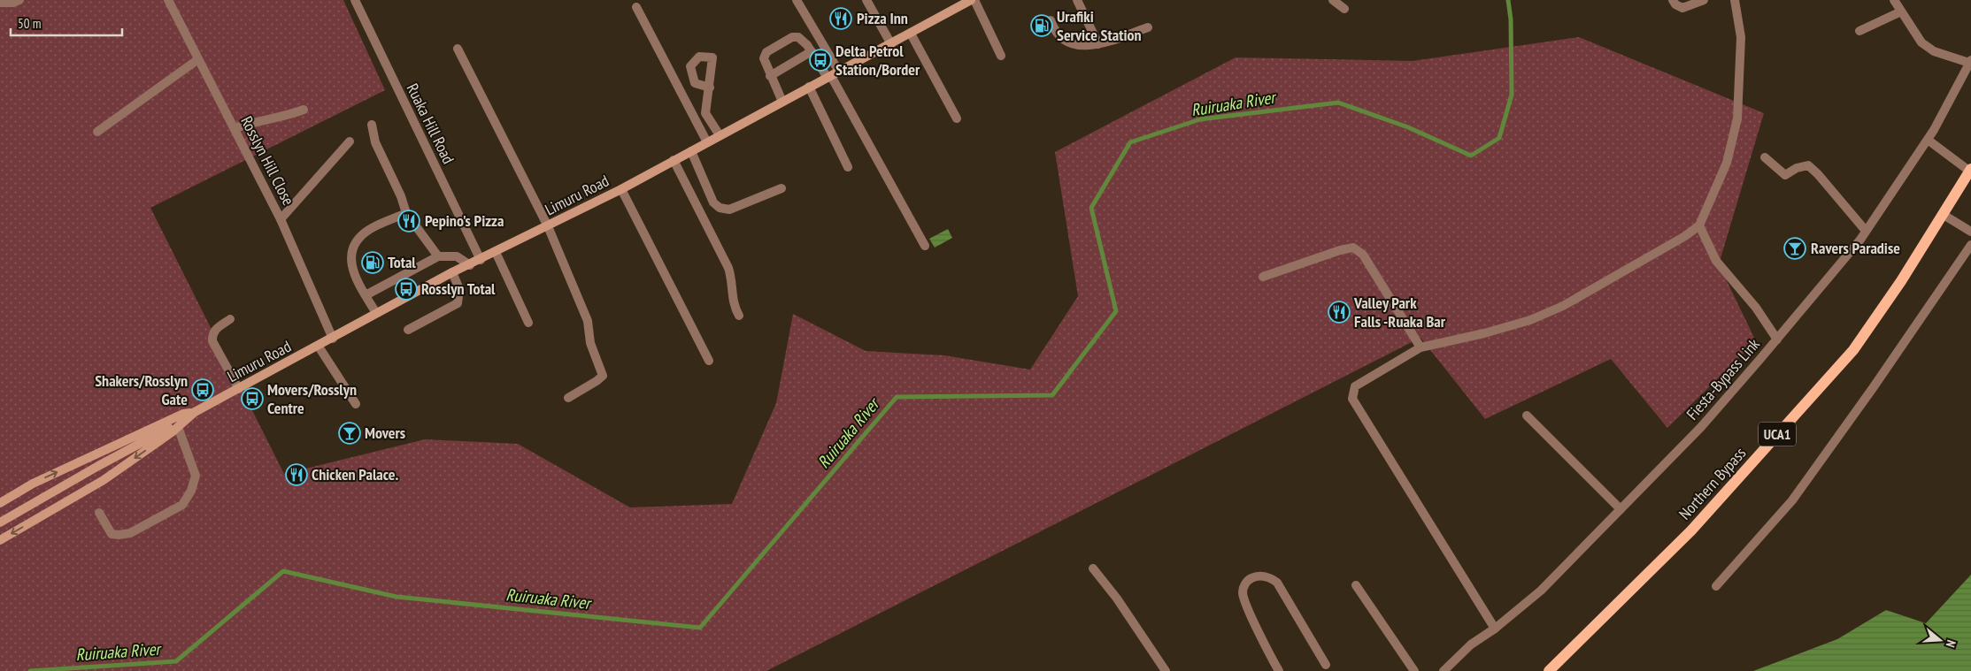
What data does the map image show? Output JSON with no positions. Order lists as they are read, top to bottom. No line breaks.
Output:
{"streets":{"main road":["Limuru Road","UCA1","Northern Bypass"],"street":["Ruaka Hill Road","Rosslyn Hill Close","Fiesta-Bypass Link"]},"crossings":[["Ruaka Hill Road","Limuru Road"],["Rosslyn Hill Close","Limuru Road"]],"water":["Ruiruaka River"],"places":{"restaurant":["Pizza Inn","Pepino's Pizza","Valley Park Falls -Ruaka Bar","Chicken Palace."],"fuel station":["Urafiki Service Station","Total"],"bus stop":["Delta Petrol Station/Border","Rosslyn Total","Shakers/Rosslyn Gate","Movers/Rosslyn Centre"],"bar":["Ravers Paradise","Movers"]},"scale_bar":"50 m","north":"right"}
